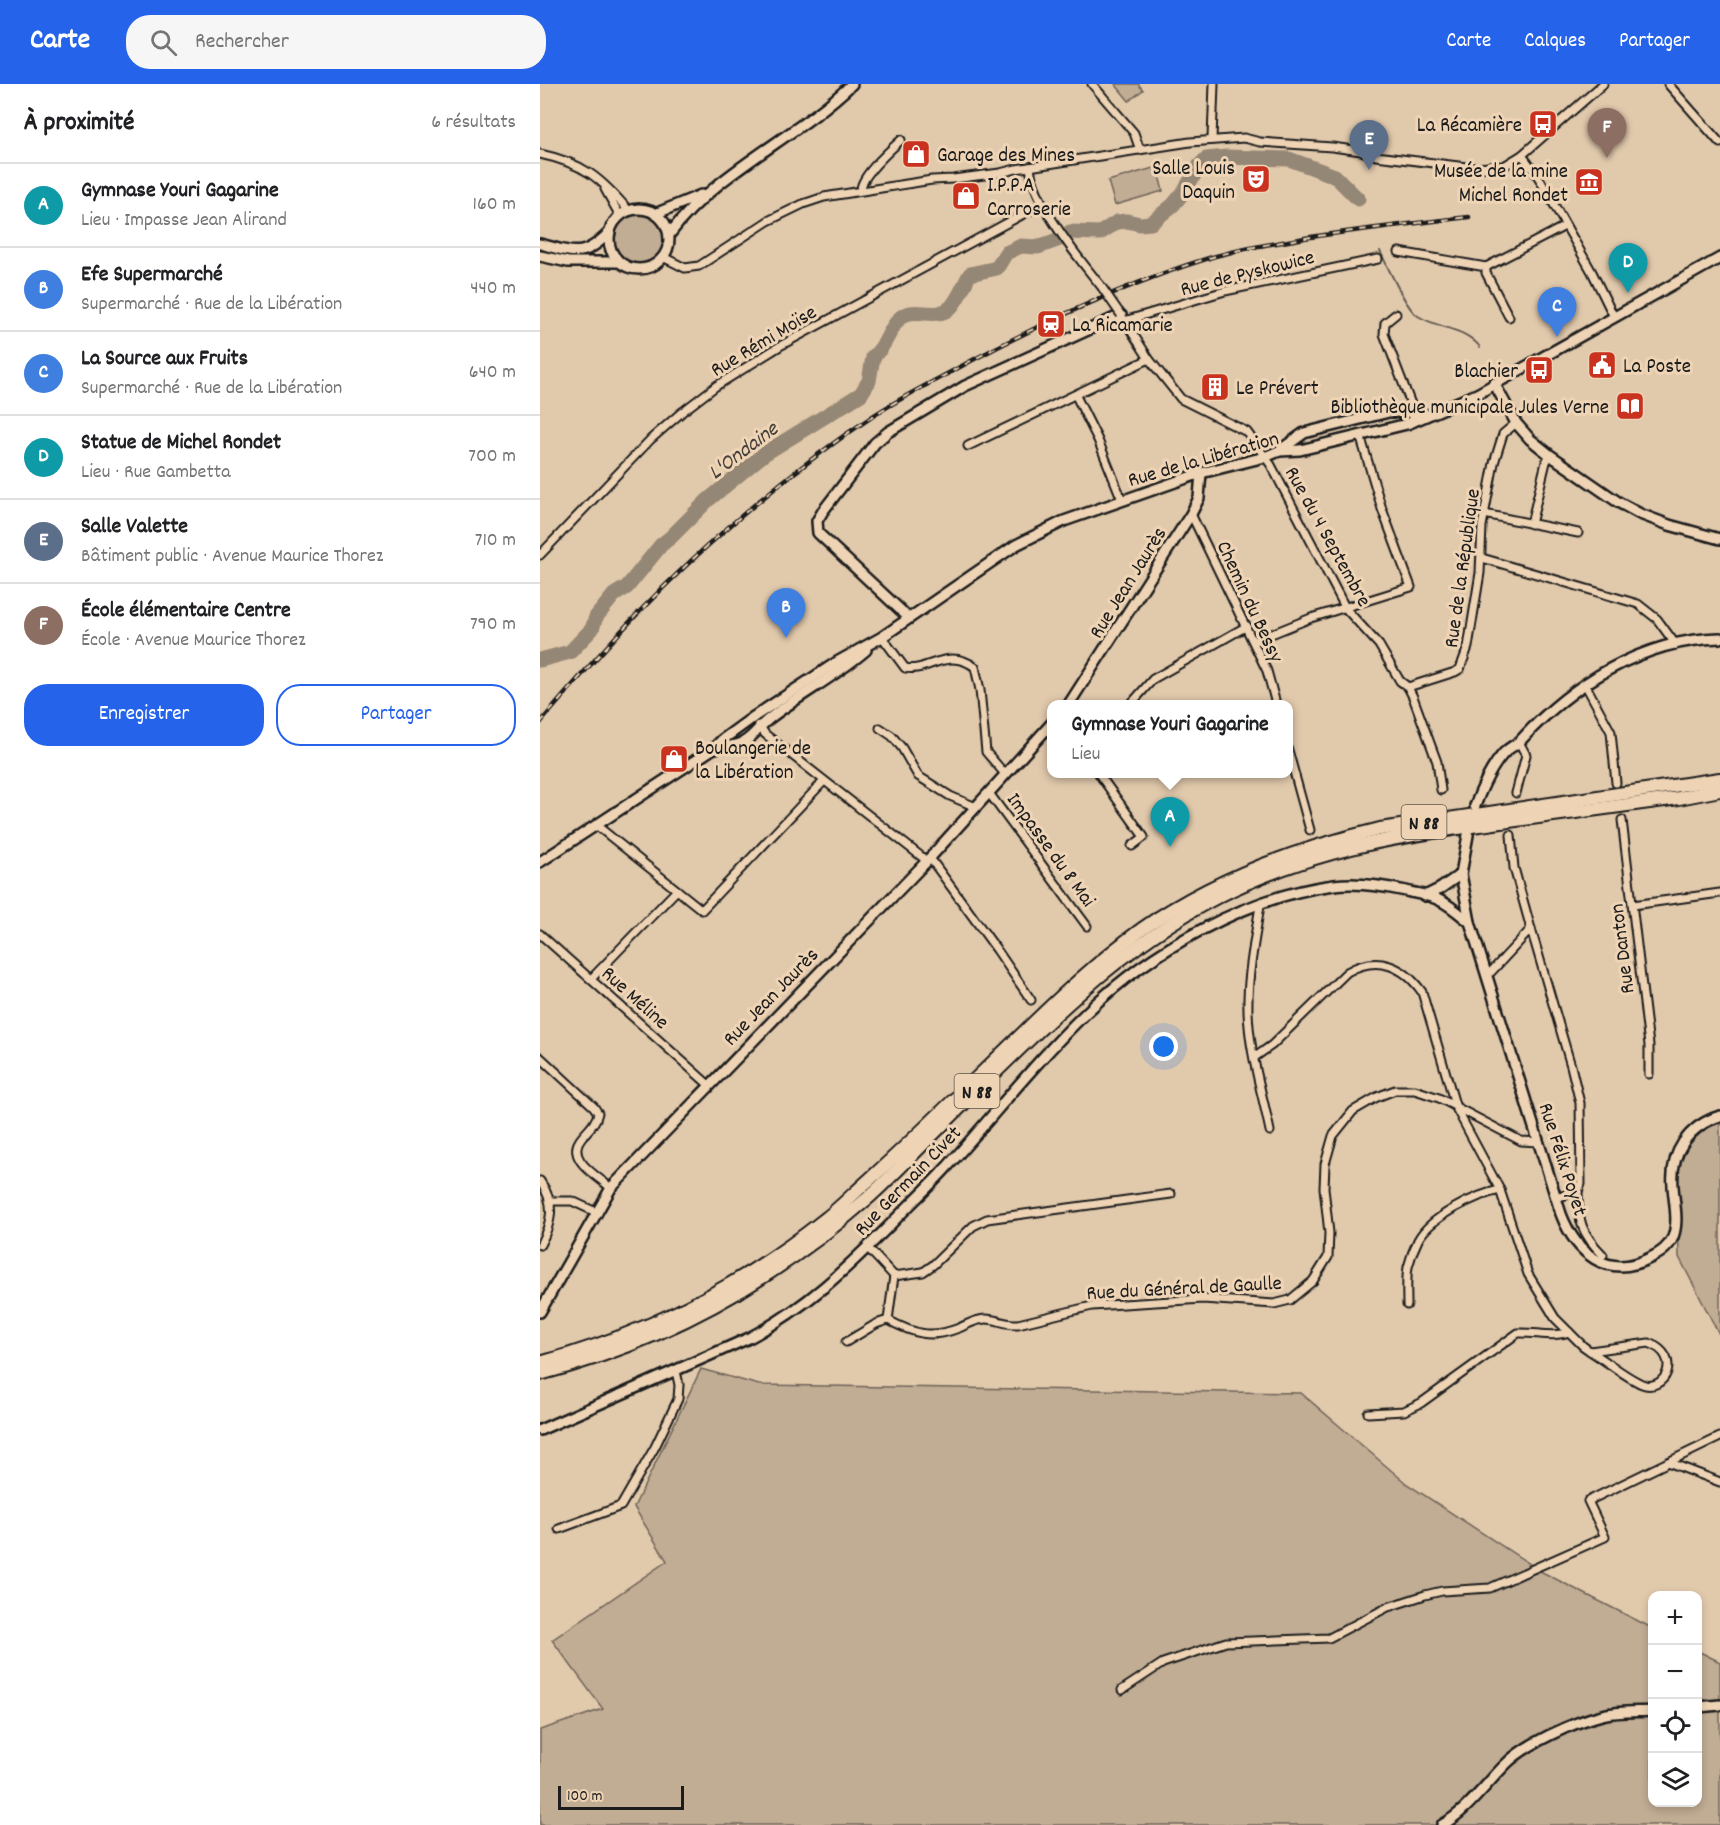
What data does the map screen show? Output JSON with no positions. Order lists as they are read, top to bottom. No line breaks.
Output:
{"streets":{"highway":["N 88"],"street":["Rue de Pyskowice","Rue Rémi Moïse","Rue de la Libération","Rue du 4 Septembre","Rue de la République","Rue Jean Jaurès","Chemin du Bessy","Impasse du 8 Mai","Rue Danton","Rue Méline","Rue Félix Poyet","Rue Germain Civet","Rue du Général de Gaulle"]},"crossings":[["Rue de Pyskowice","Rue du 4 Septembre"],["Rue Rémi Moïse","Rue du 4 Septembre"],["Rue de la Libération","Rue du 4 Septembre"],["Rue de la Libération","Rue Jean Jaurès"],["Rue du 4 Septembre","Rue de la République"],["Rue Jean Jaurès","Chemin du Bessy"],["Rue Jean Jaurès","Impasse du 8 Mai"],["Rue Jean Jaurès","Rue Méline"],["Rue Félix Poyet","Rue Germain Civet"],["Rue Félix Poyet","Rue du Général de Gaulle"]],"water":["L'Ondaine"],"places":{"bus stop":["La Récamière","Blachier"],"shop":["Garage des Mines","I.P.P.A Carroserie","Boulangerie de la Libération"],"theatre":["Salle Louis Daquin"],"museum":["Musée de la mine Michel Rondet"],"station":["La Ricamarie"],"public building":["La Poste"],"building":["Le Prévert"],"library":["Bibliothèque municipale Jules Verne"]},"scale_bar":"100 m","page":{"header":"Carte","search":"Rechercher","nav":["Carte","Calques","Partager"],"heading":["À proximité","6 résultats"],"pins":["F","E","D","C","B","A"],"list":[{"mark":"A","name":"Gymnase Youri Gagarine","note":"Lieu · Impasse Jean Alirand","value":"160 m"},{"mark":"B","name":"Efe Supermarché","note":"Supermarché · Rue de la Libération","value":"440 m"},{"mark":"C","name":"La Source aux Fruits","note":"Supermarché · Rue de la Libération","value":"640 m"},{"mark":"D","name":"Statue de Michel Rondet","note":"Lieu · Rue Gambetta","value":"700 m"},{"mark":"E","name":"Salle Valette","note":"Bâtiment public · Avenue Maurice Thorez","value":"710 m"},{"mark":"F","name":"École élémentaire Centre","note":"École · Avenue Maurice Thorez","value":"790 m"}],"buttons":["Enregistrer","Partager"],"popup":["Gymnase Youri Gagarine","Lieu"],"map_buttons":["+","−"],"scale":"100 m"}}
